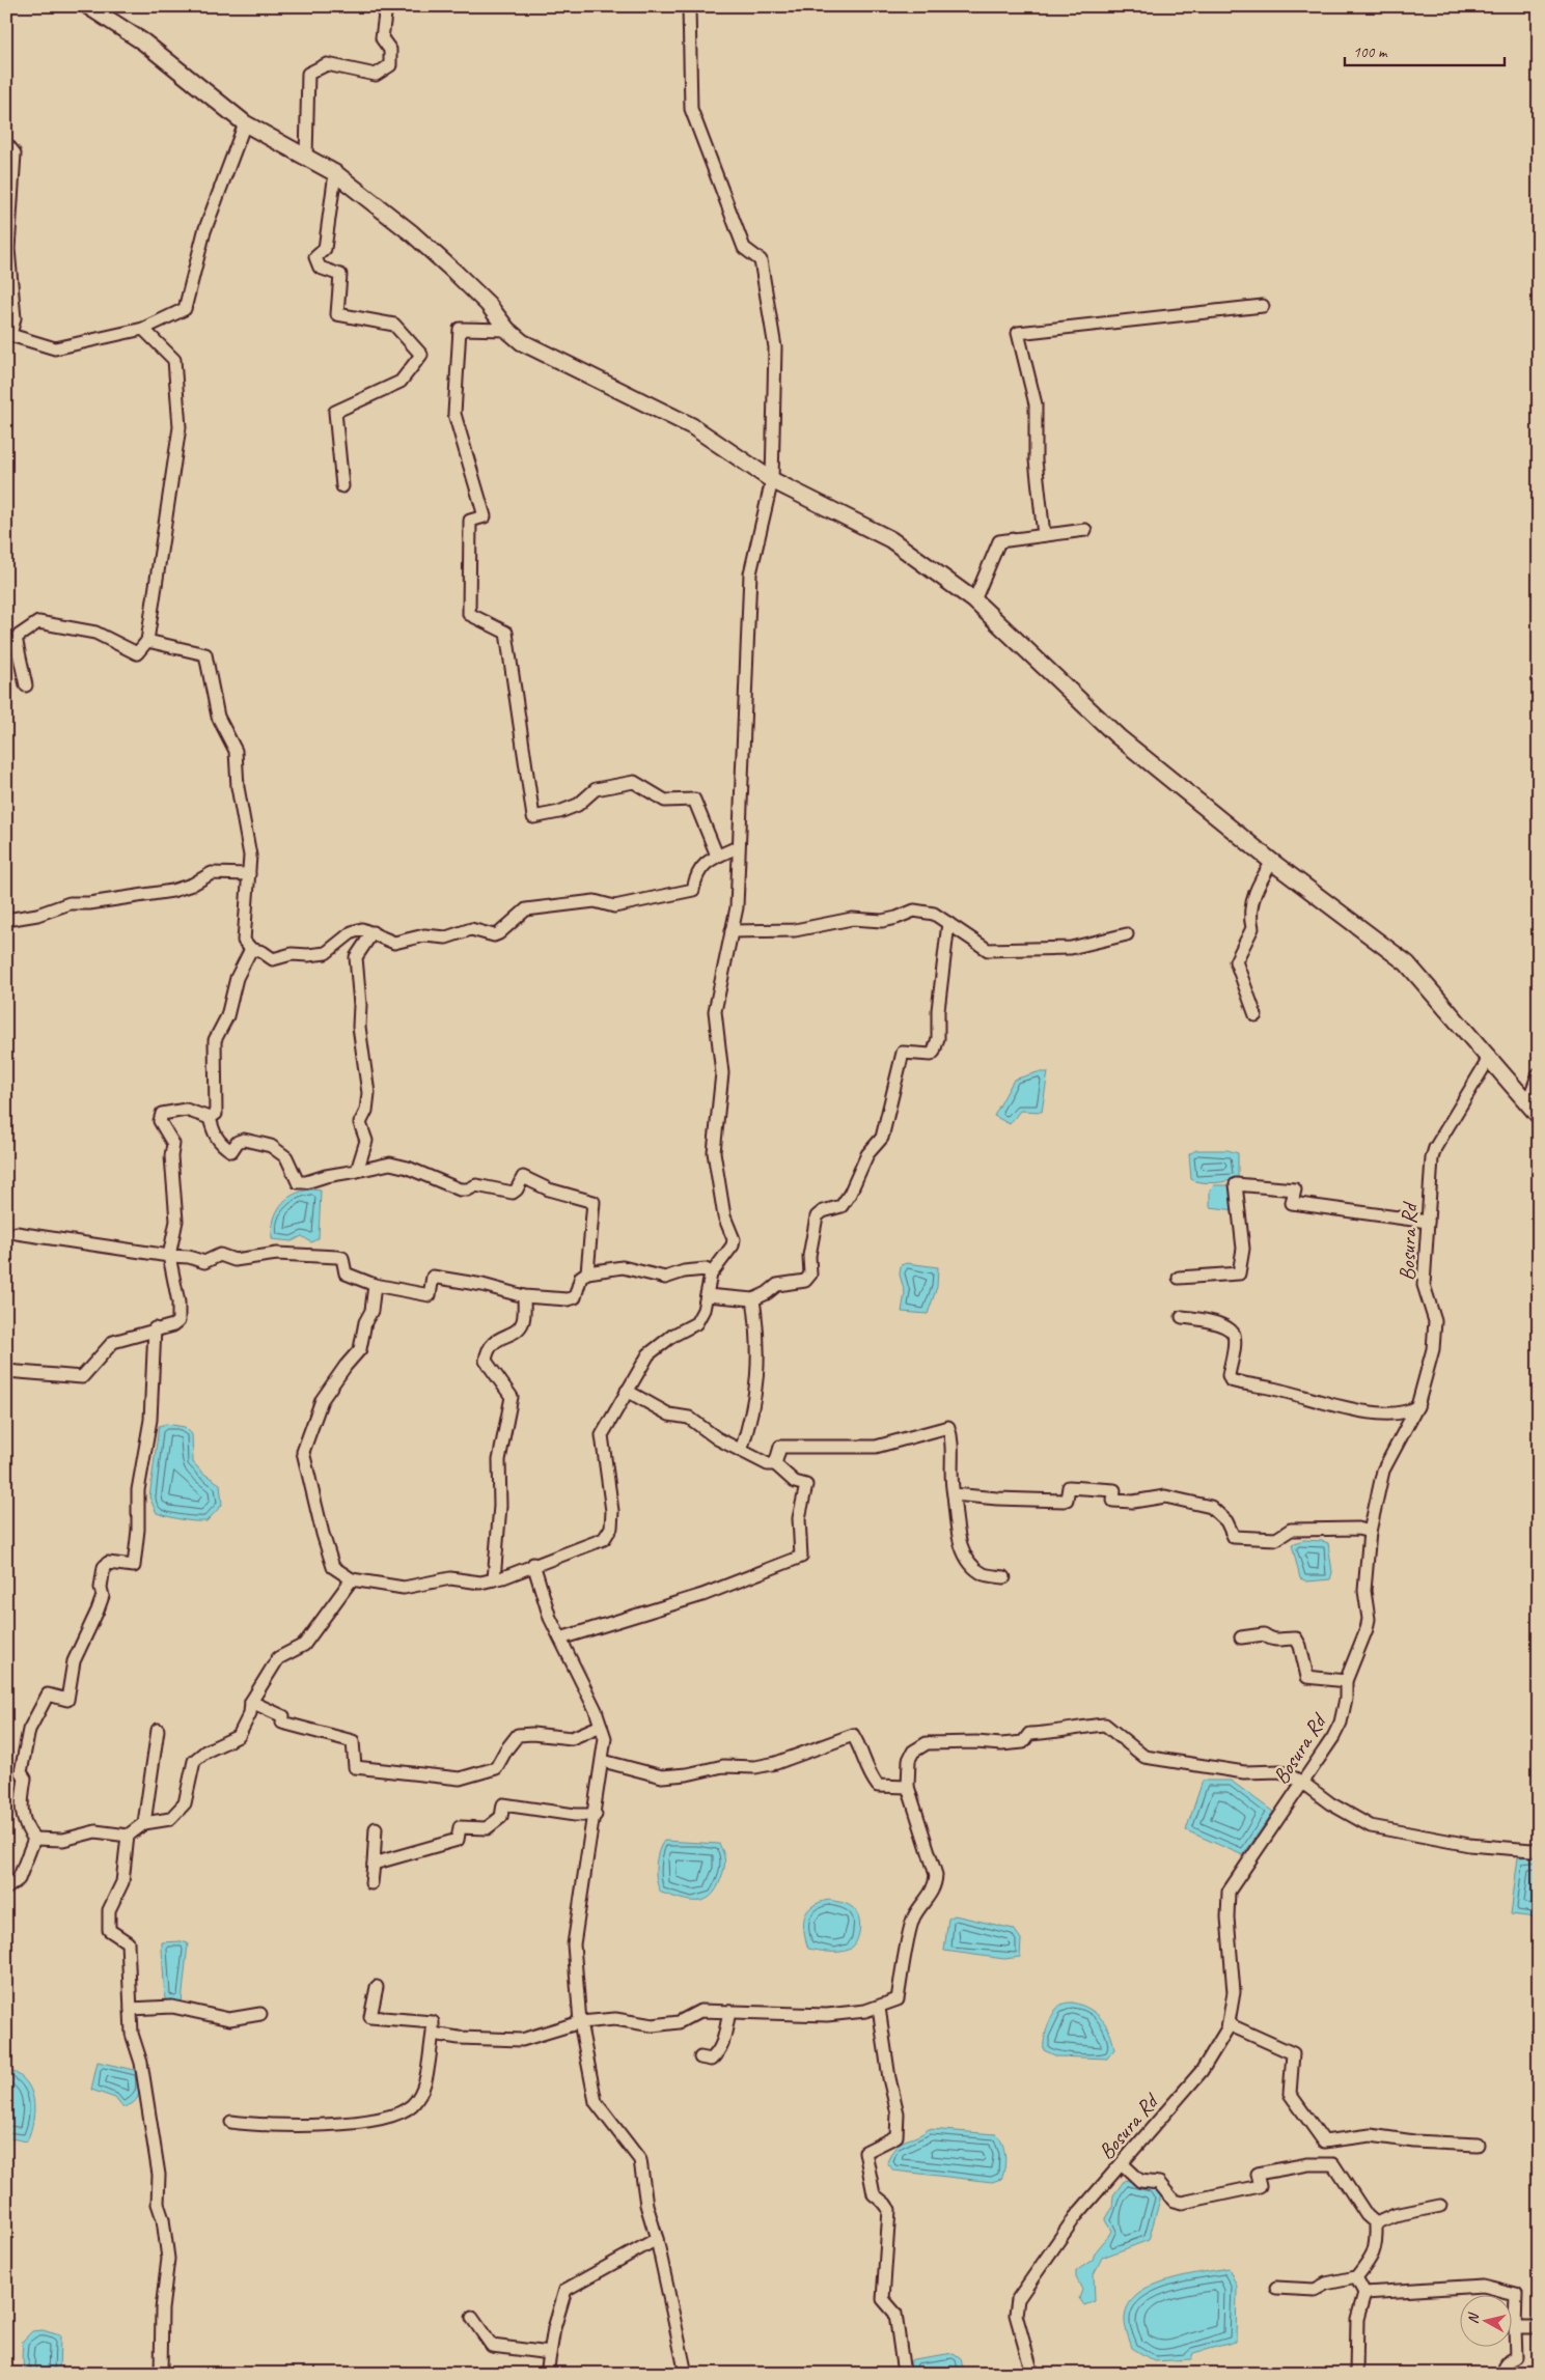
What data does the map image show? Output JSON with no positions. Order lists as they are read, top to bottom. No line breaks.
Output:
{"streets":{"street":["Bosura Rd"]},"scale_bar":"100 m","north":"left"}
